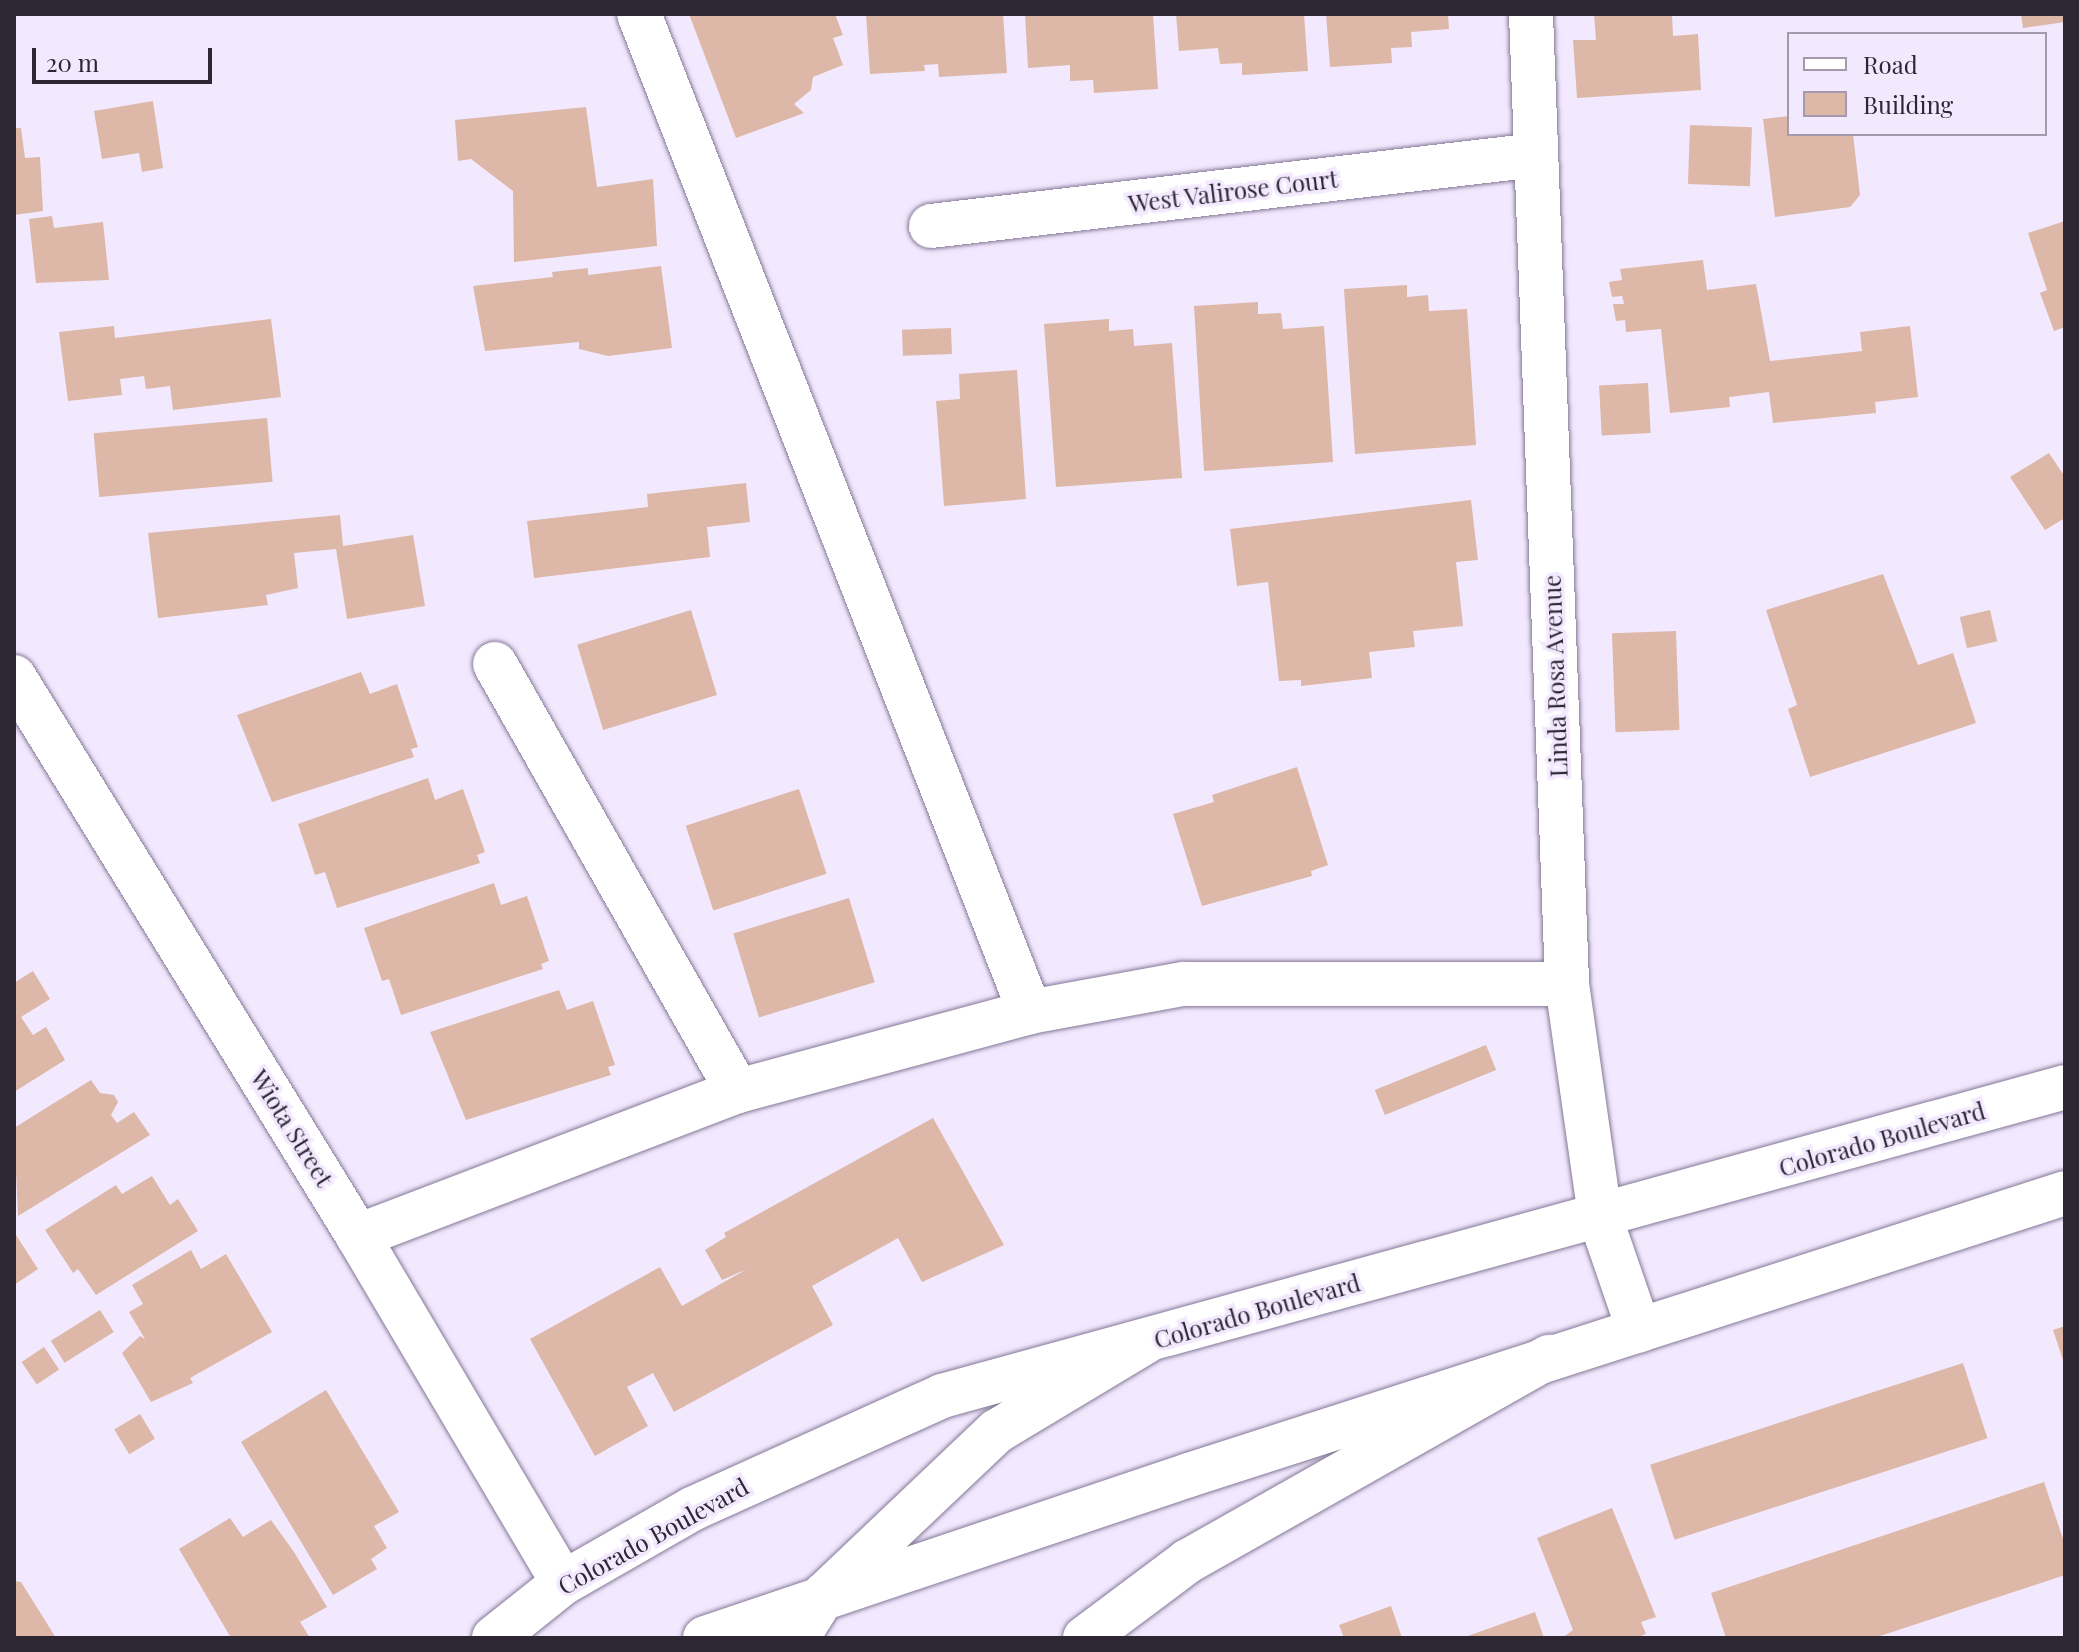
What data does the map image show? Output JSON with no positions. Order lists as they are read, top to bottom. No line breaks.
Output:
{"streets":{"main road":["West Valirose Court","Linda Rosa Avenue","Wiota Street","Colorado Boulevard"]},"crossings":[["West Valirose Court","Linda Rosa Avenue"],["Linda Rosa Avenue","Colorado Boulevard"],["Wiota Street","Colorado Boulevard"]],"legend":["Road","Building"],"scale_bar":"20 m"}
